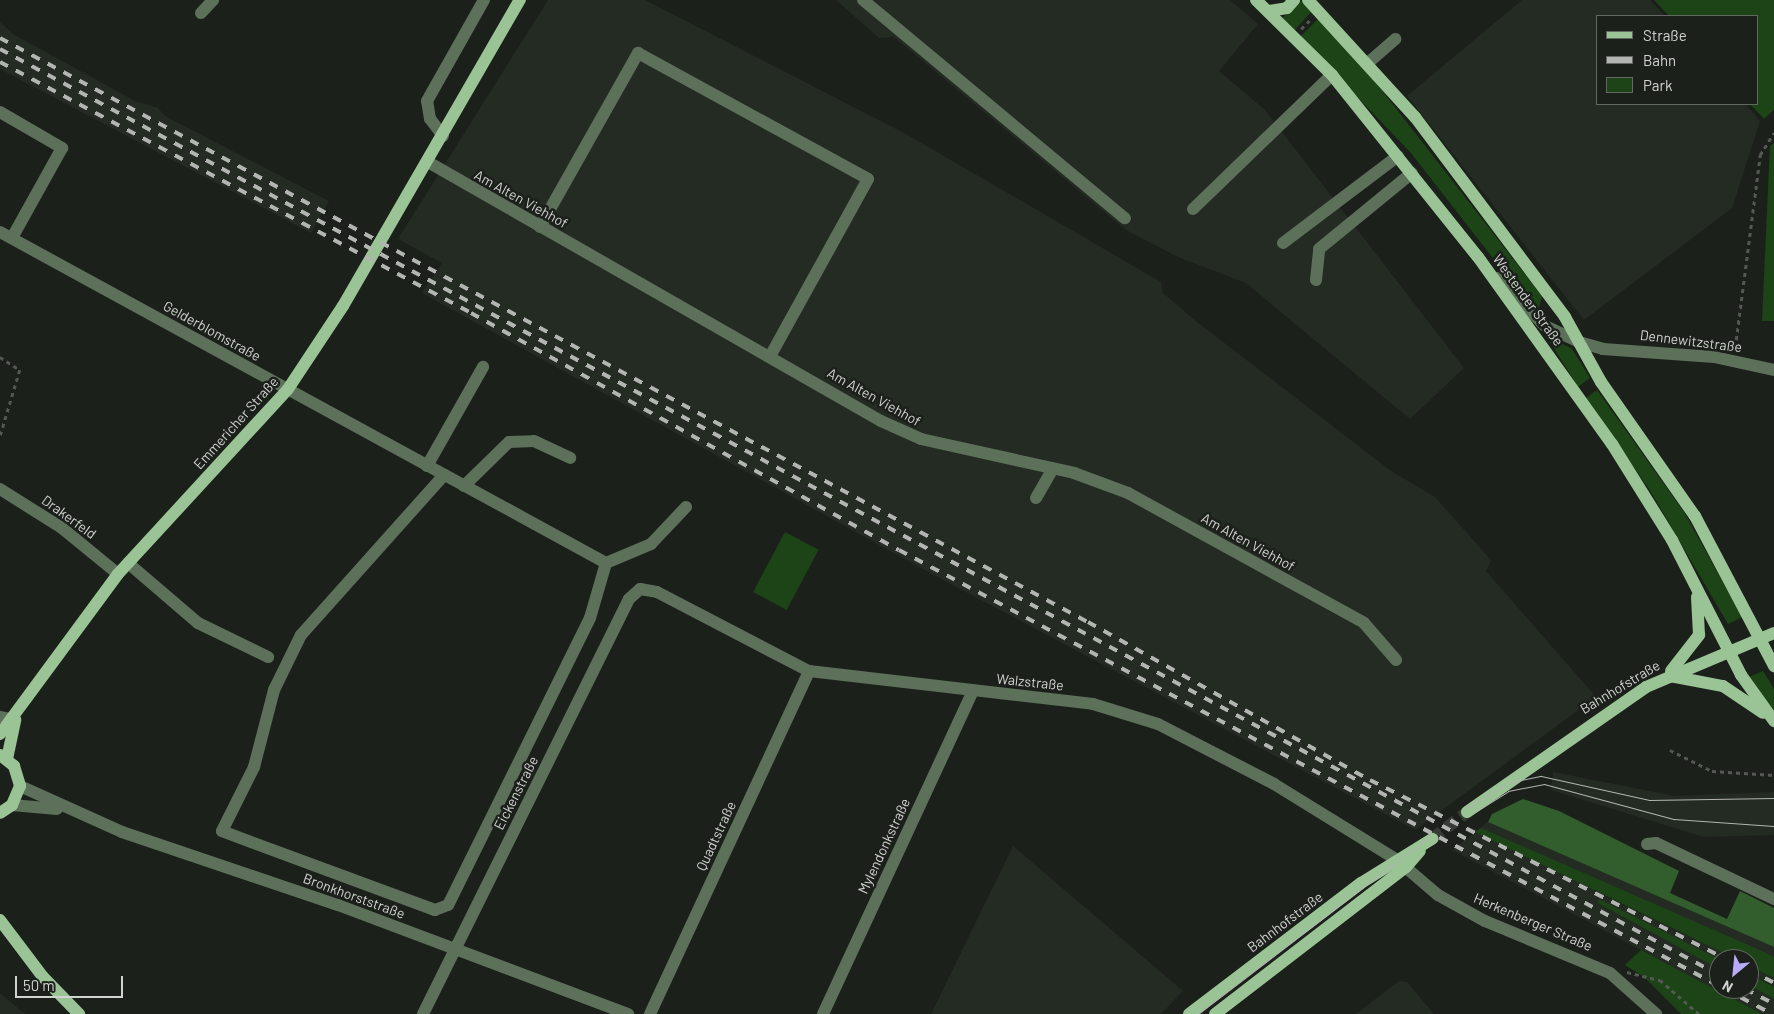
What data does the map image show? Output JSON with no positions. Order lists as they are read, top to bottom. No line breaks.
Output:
{"streets":{"main road":["Westender Straße","Emmericher Straße","Bahnhofstraße"],"street":["Am Alten Viehhof","Gelderblomstraße","Dennewitzstraße","Drakerfeld","Walzstraße","Eickenstraße","Quadtstraße","Mylendonkstraße","Bronkhorststraße","Herkenberger Straße"]},"crossings":[["Am Alten Viehhof","Emmericher Straße"],["Westender Straße","Dennewitzstraße"],["Westender Straße","Bahnhofstraße"],["Gelderblomstraße","Emmericher Straße"],["Emmericher Straße","Drakerfeld"],["Walzstraße","Bahnhofstraße"],["Walzstraße","Eickenstraße"],["Walzstraße","Quadtstraße"],["Walzstraße","Mylendonkstraße"],["Walzstraße","Herkenberger Straße"],["Bahnhofstraße","Herkenberger Straße"],["Eickenstraße","Bronkhorststraße"]],"legend":["Straße","Bahn","Park"],"scale_bar":"50 m","north":"bottom left"}
